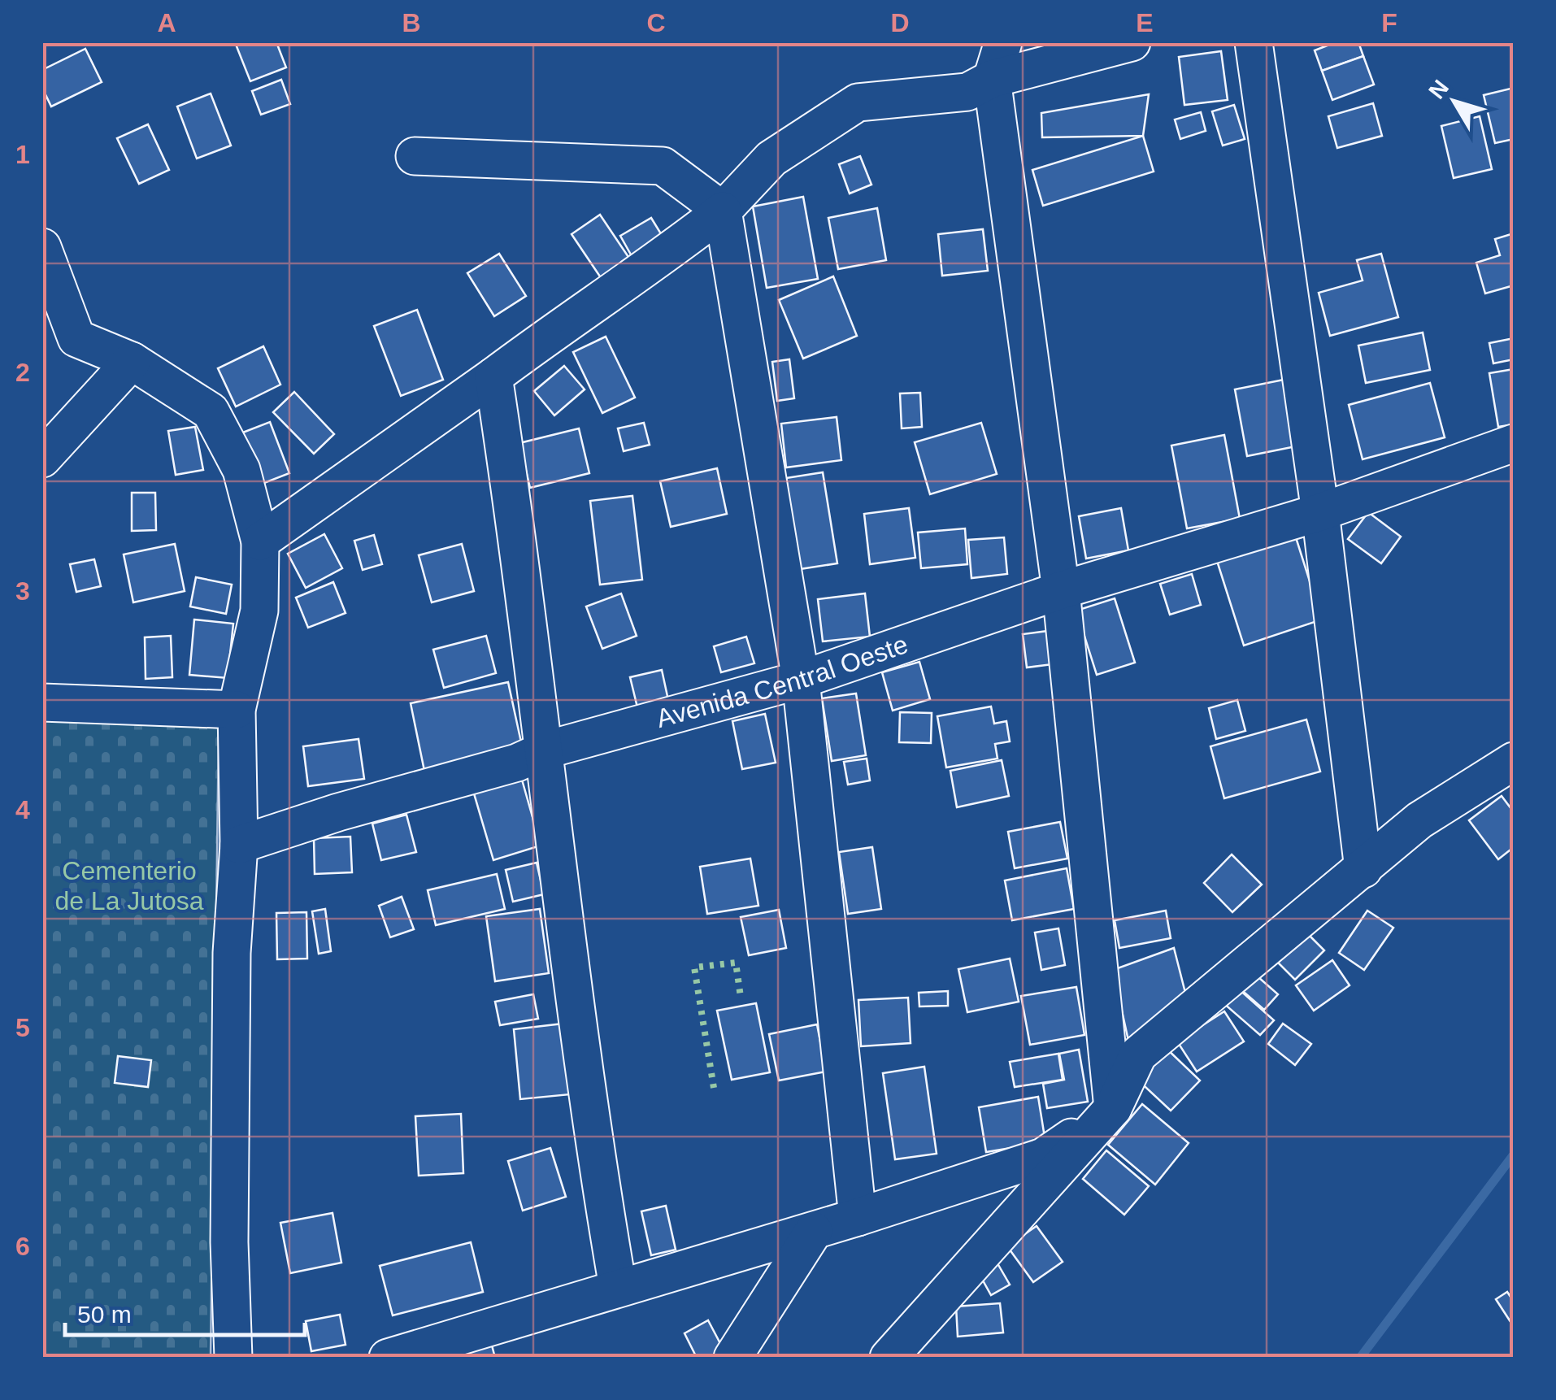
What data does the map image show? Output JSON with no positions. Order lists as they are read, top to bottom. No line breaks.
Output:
{"streets":{"street":["Avenida Central Oeste"]},"parks":["Cementerio de La Jutosa"],"scale_bar":"50 m","north":"top left","grid":{"columns":["A","B","C","D","E","F"],"rows":["1","2","3","4","5","6"]}}
